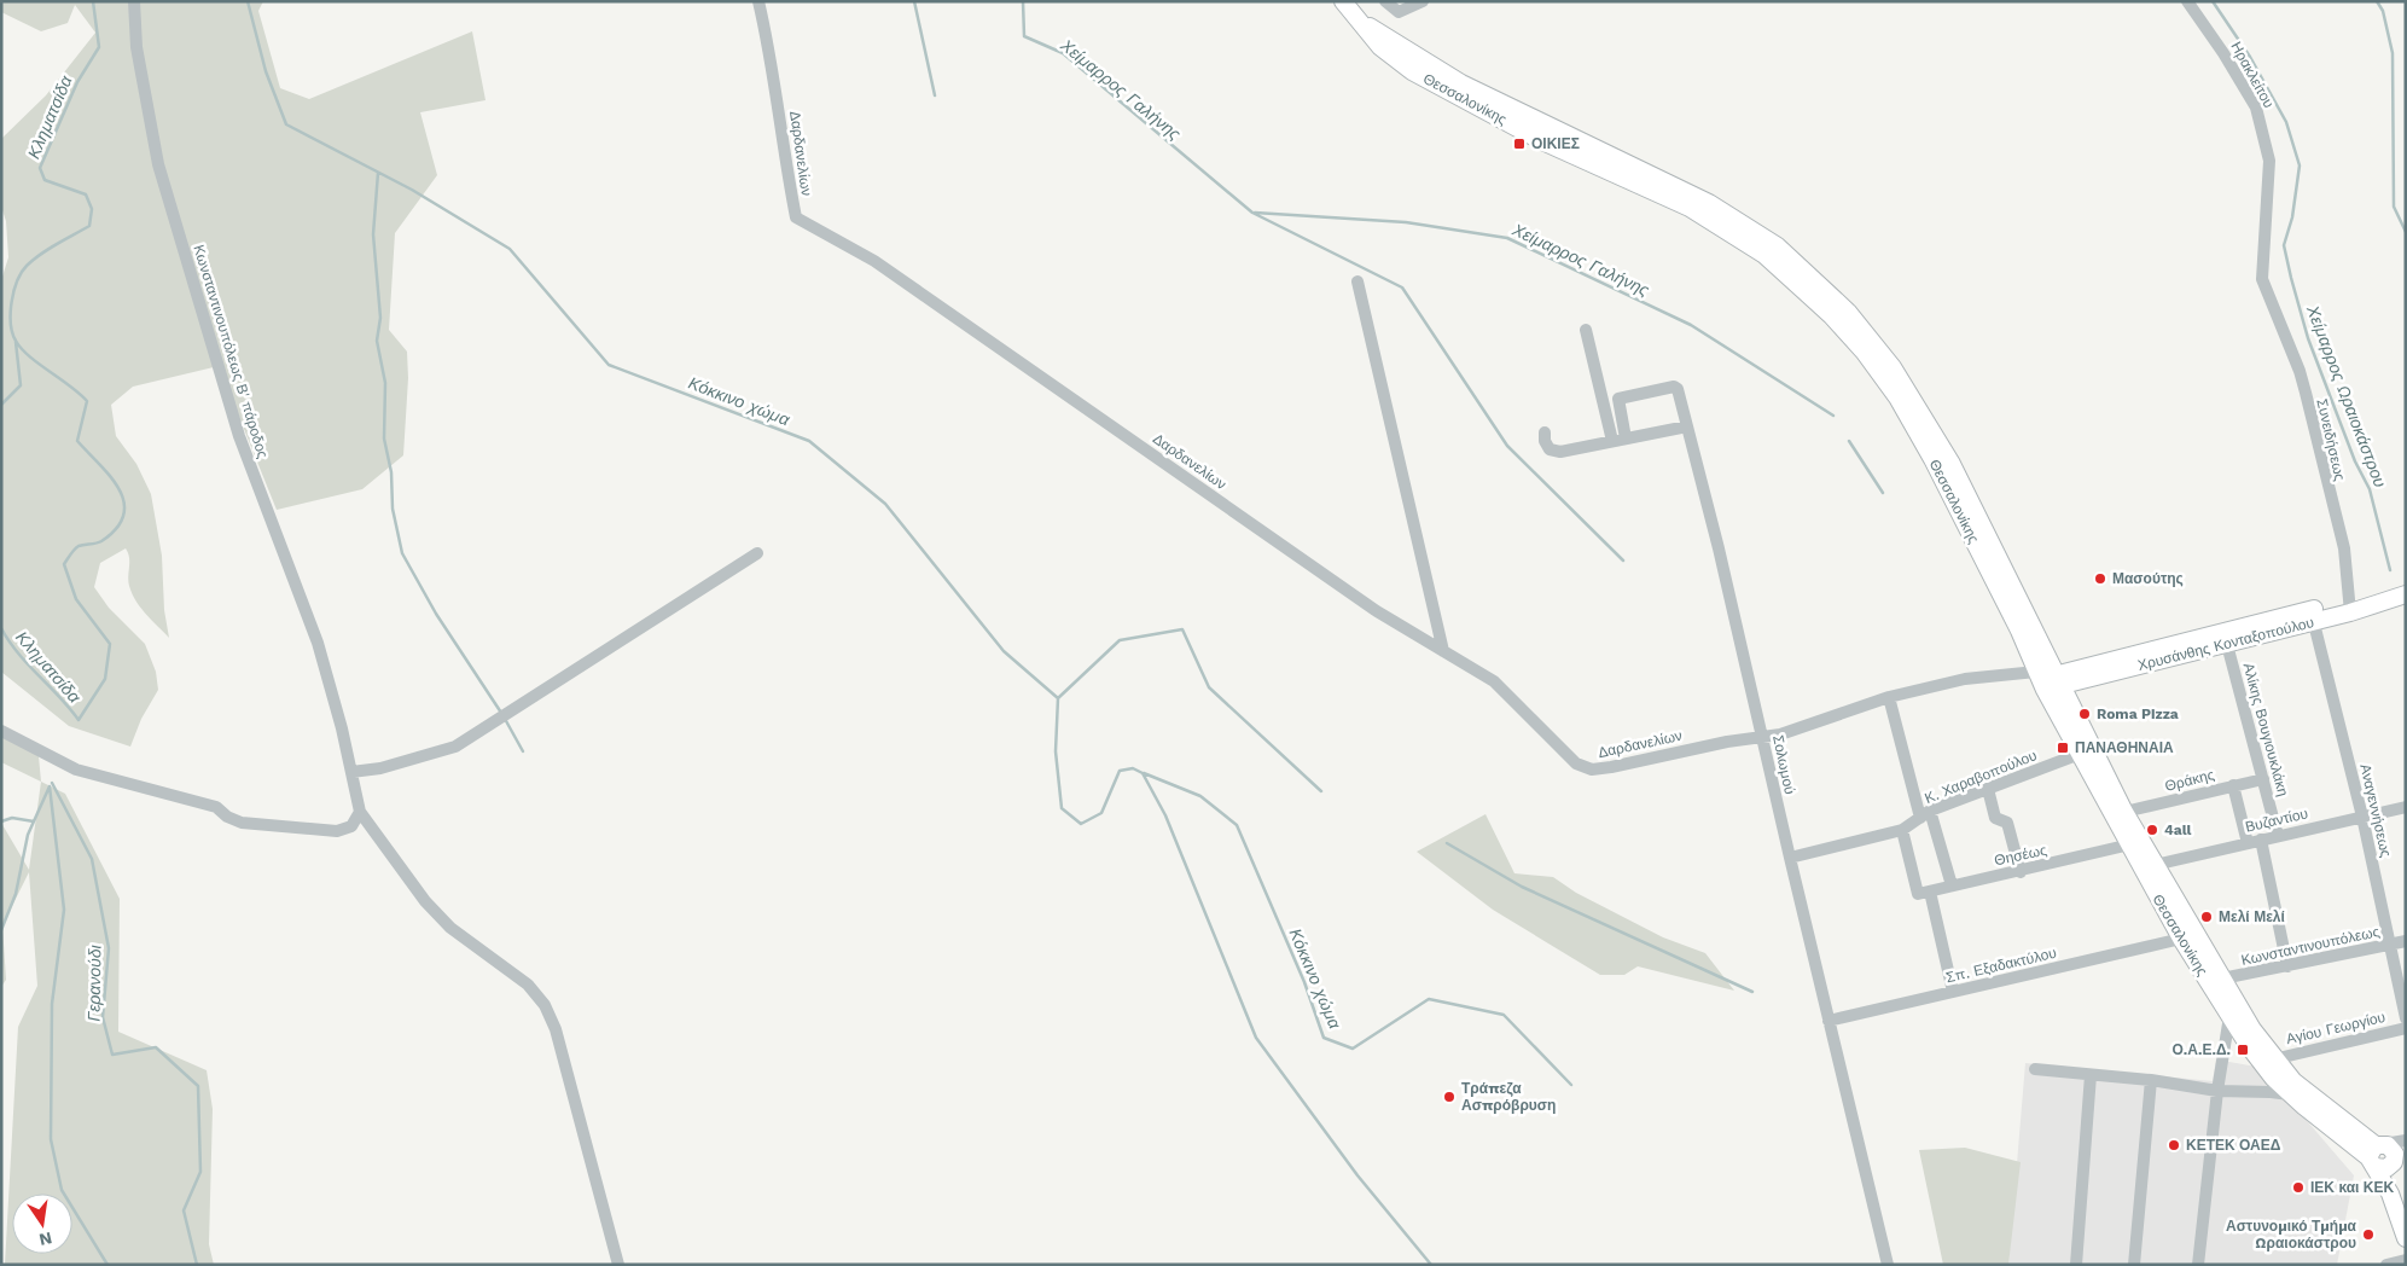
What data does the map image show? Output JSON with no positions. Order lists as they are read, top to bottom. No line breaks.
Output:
{"streets":{"main road":["Θεσσαλονίκης","Χρυσάνθης Κονταξοπούλου"],"street":["Ηρακλείτου","Δαρδανελίων","Κωνσταντινουπόλεως Β' πάροδος","Συνειδήσεως","Αλίκης Βουγιουκλάκη","Σολωμού","Κ. Χαραβοπούλου","Θράκης","Αναγεννήσεως","Βυζαντίου","Θησέως","Κωνσταντινουπόλεως","Σπ. Εξαδακτύλου","Αγίου Γεωργίου"]},"crossings":[["Ηρακλείτου","Συνειδήσεως"],["Θεσσαλονίκης","Χρυσάνθης Κονταξοπούλου"],["Θεσσαλονίκης","Κ. Χαραβοπούλου"],["Θεσσαλονίκης","Θράκης"],["Θεσσαλονίκης","Βυζαντίου"],["Θεσσαλονίκης","Θησέως"],["Θεσσαλονίκης","Κωνσταντινουπόλεως"],["Θεσσαλονίκης","Σπ. Εξαδακτύλου"],["Θεσσαλονίκης","Αγίου Γεωργίου"],["Δαρδανελίων","Χρυσάνθης Κονταξοπούλου"],["Δαρδανελίων","Σολωμού"],["Συνειδήσεως","Χρυσάνθης Κονταξοπούλου"],["Χρυσάνθης Κονταξοπούλου","Αλίκης Βουγιουκλάκη"],["Χρυσάνθης Κονταξοπούλου","Σολωμού"],["Χρυσάνθης Κονταξοπούλου","Αναγεννήσεως"],["Αλίκης Βουγιουκλάκη","Θράκης"],["Αλίκης Βουγιουκλάκη","Βυζαντίου"],["Σολωμού","Κ. Χαραβοπούλου"],["Σολωμού","Σπ. Εξαδακτύλου"],["Κ. Χαραβοπούλου","Θησέως"],["Αναγεννήσεως","Βυζαντίου"],["Αναγεννήσεως","Κωνσταντινουπόλεως"]],"water":["Χείμαρρος Γαλήνης","Κληματσίδα","Χείμαρρος Ωραιοκάστρου","Κόκκινο χώμα","Γερανούδι"],"places":{"transit":["ΟΙΚΙΕΣ","ΠΑΝΑΘΗΝΑΙΑ","Ο.Α.Ε.Δ."],"other":["Μασούτης","Roma Pizza","4all","Μελί Μελί","Τράπεζα Ασπρόβρυση","ΚΕΤΕΚ ΟΑΕΔ","ΙΕΚ και ΚΕΚ","Αστυνομικό Τμήμα Ωραιοκάστρου"]},"north":"bottom"}
